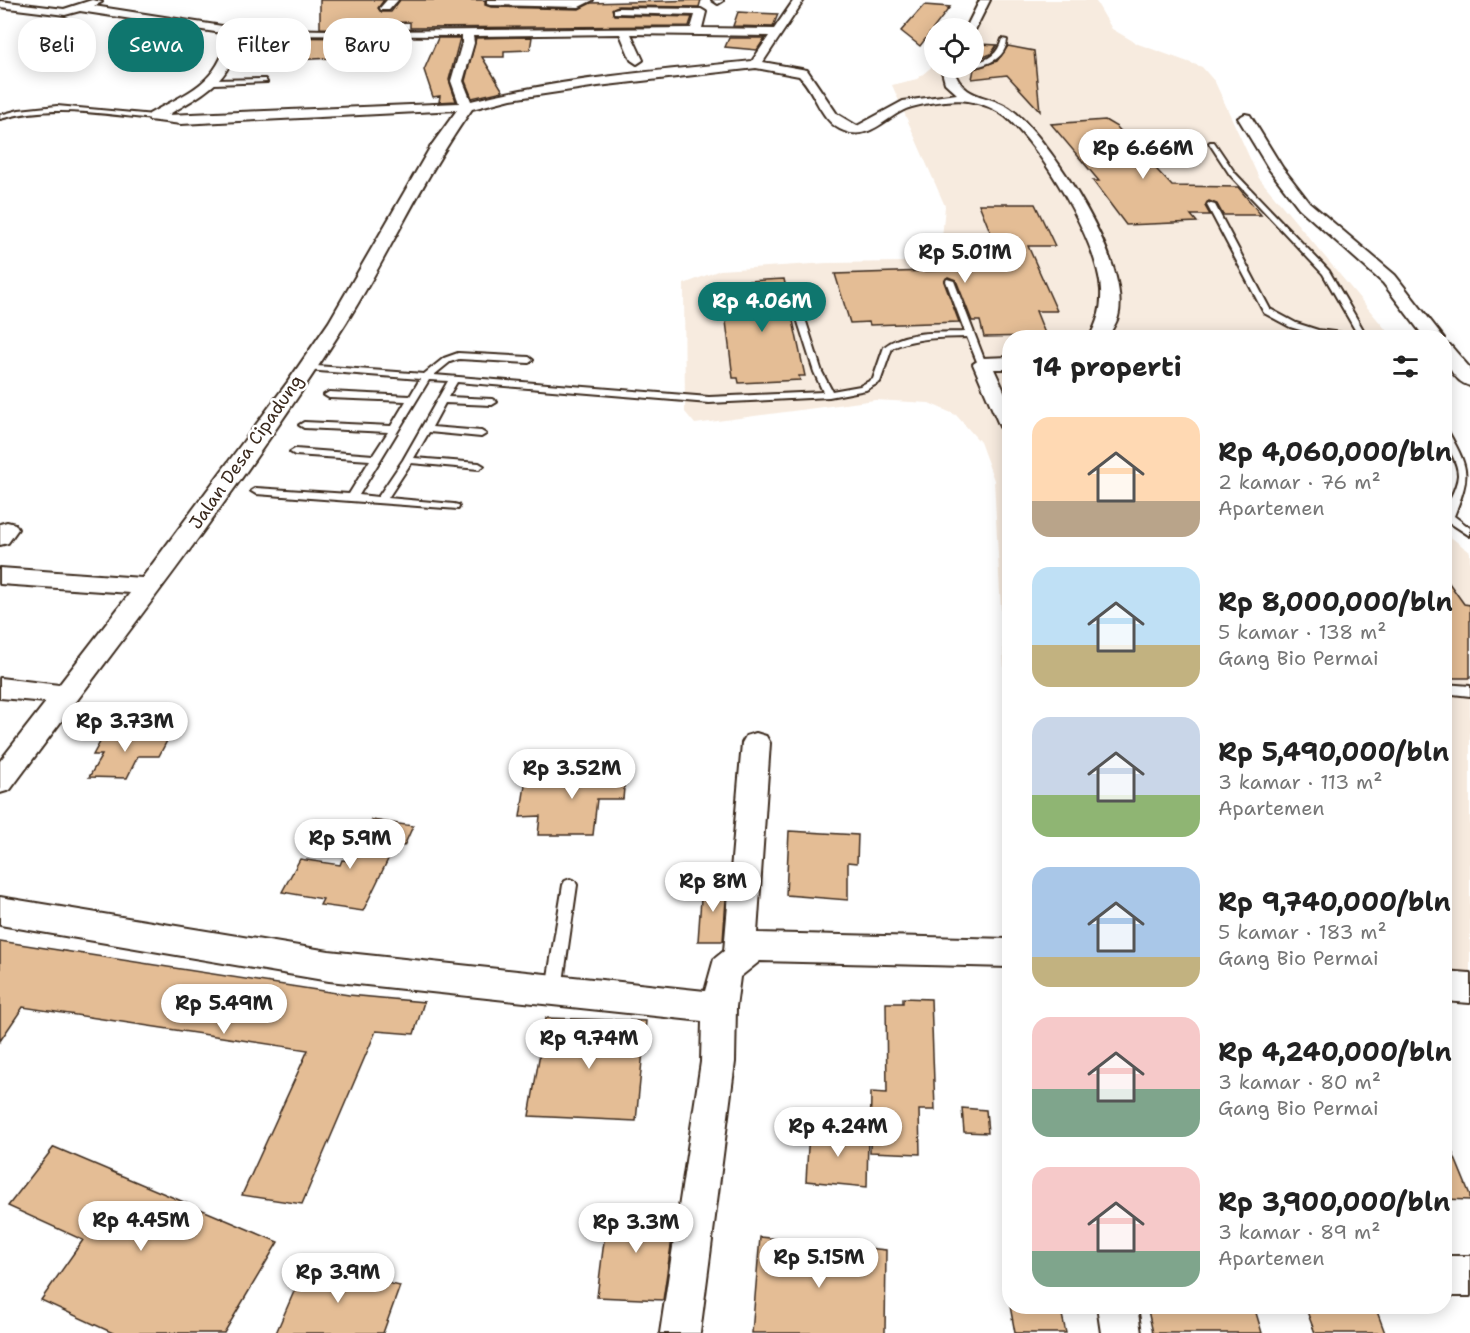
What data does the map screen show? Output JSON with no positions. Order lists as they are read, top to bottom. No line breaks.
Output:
{"streets":{"street":["Jalan Desa Cipadung"]},"page":{"chip":["Beli","Sewa","Filter","Baru"],"price":["Rp 6.66M","Rp 5.01M","Rp 4.06M","Rp 3.73M","Rp 3.52M","Rp 5.9M","Rp 8M","Rp 5.49M","Rp 9.74M","Rp 4.24M","Rp 4.45M","Rp 3.3M","Rp 5.15M","Rp 3.9M"],"heading":"14 properti","list":[{"name":"Rp 4,060,000/bln","note":"2 kamar · 76 m² · Apartemen"},{"name":"Rp 8,000,000/bln","note":"5 kamar · 138 m² · Gang Bio Permai"},{"name":"Rp 5,490,000/bln","note":"3 kamar · 113 m² · Apartemen"},{"name":"Rp 9,740,000/bln","note":"5 kamar · 183 m² · Gang Bio Permai"},{"name":"Rp 4,240,000/bln","note":"3 kamar · 80 m² · Gang Bio Permai"},{"name":"Rp 3,900,000/bln","note":"3 kamar · 89 m² · Apartemen"}]}}
